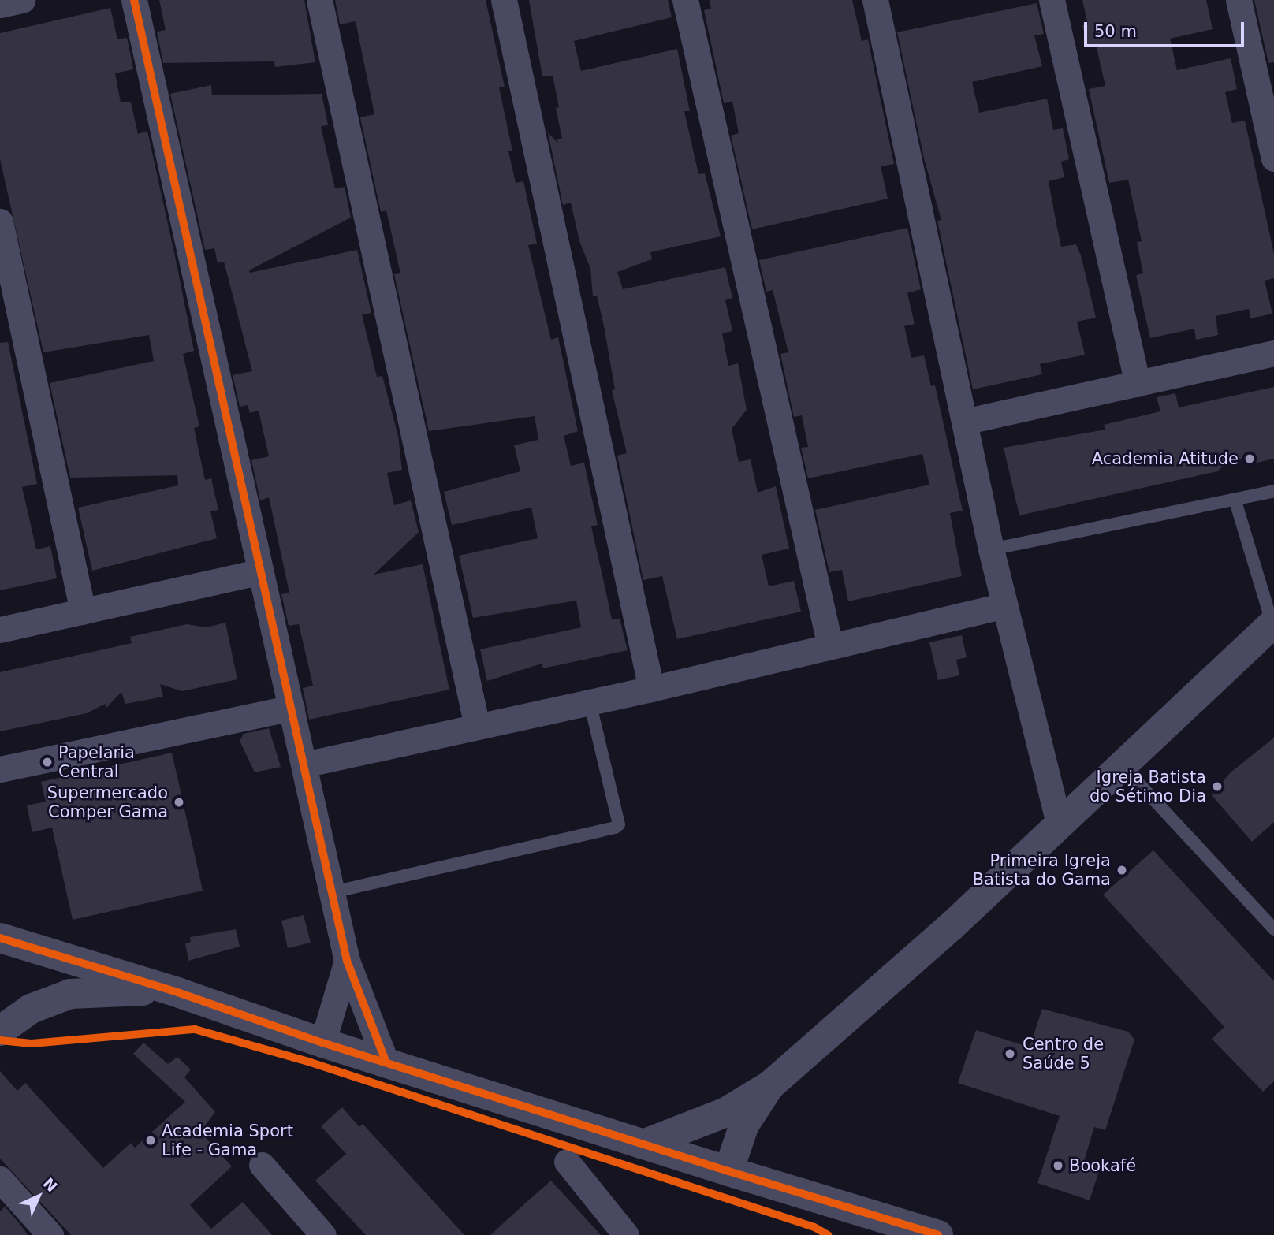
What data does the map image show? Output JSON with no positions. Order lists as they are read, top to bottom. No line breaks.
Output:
{"places":["Academia Atitude","Papelaria Central","Igreja Batista do Sétimo Dia","Supermercado Comper Gama","Primeira Igreja Batista do Gama","Centro de Saúde 5","Academia Sport Life - Gama","Bookafé"],"scale_bar":"50 m","north":"top right"}
